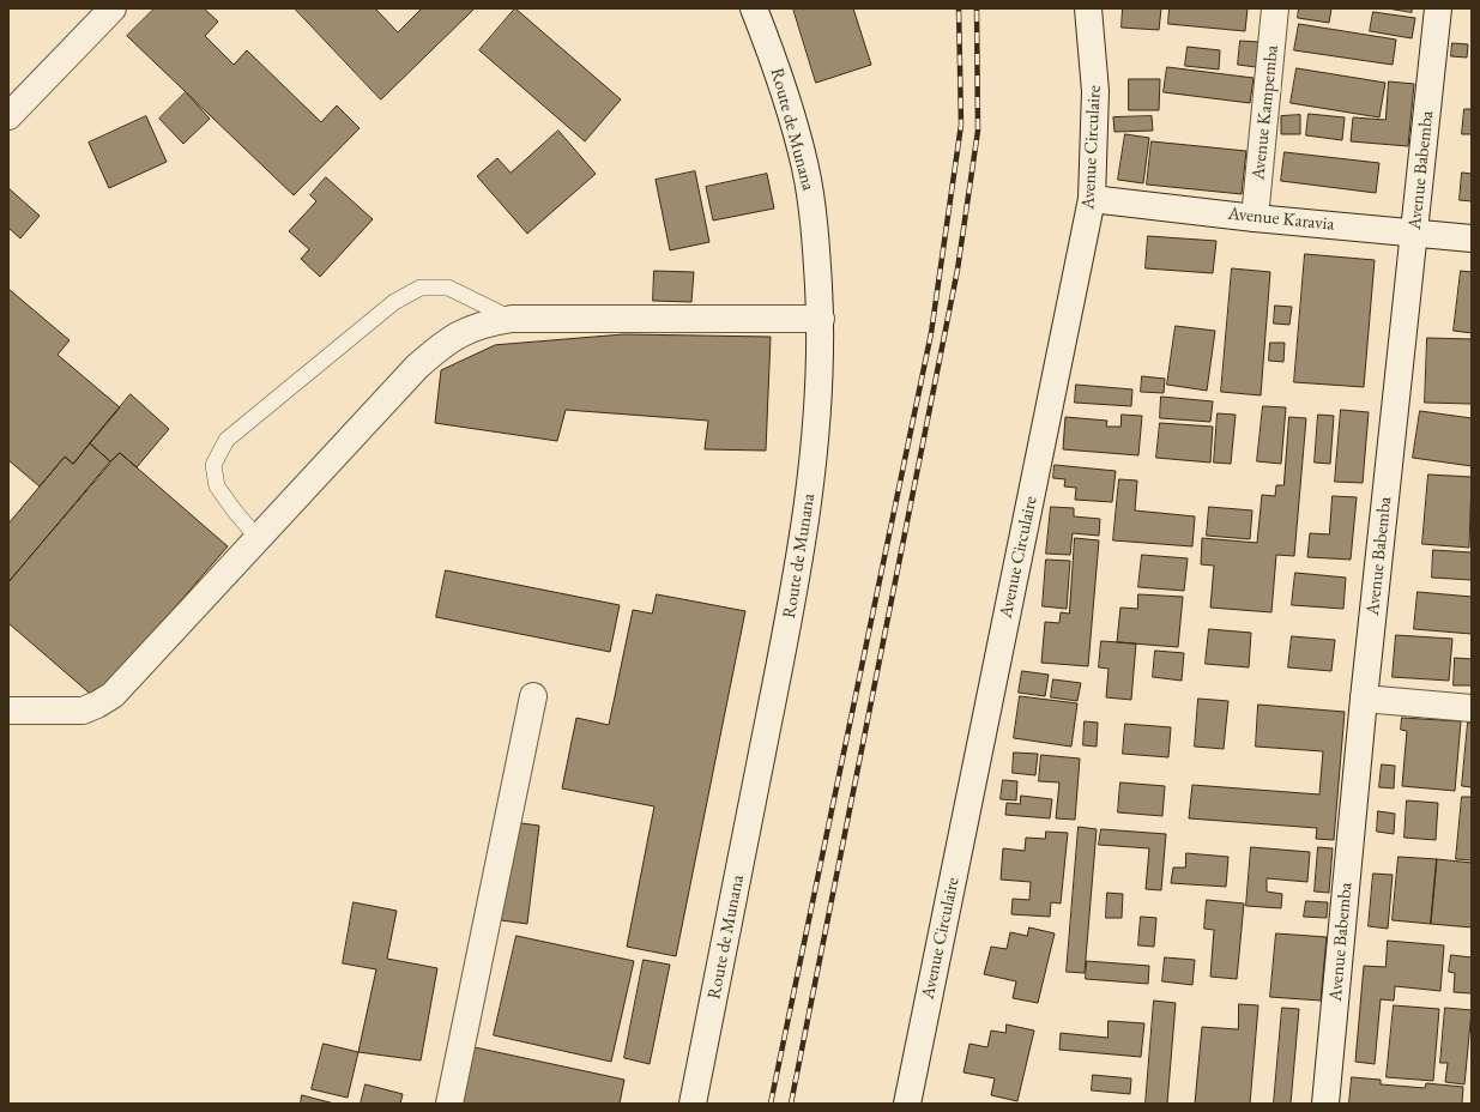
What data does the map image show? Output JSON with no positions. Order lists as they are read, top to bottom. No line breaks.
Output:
{"streets":{"street":["Avenue Kampemba","Route de Munana","Avenue Circulaire","Avenue Babemba","Avenue Karavia"]},"crossings":[["Avenue Kampemba","Avenue Karavia"],["Avenue Circulaire","Avenue Karavia"],["Avenue Babemba","Avenue Karavia"]]}
